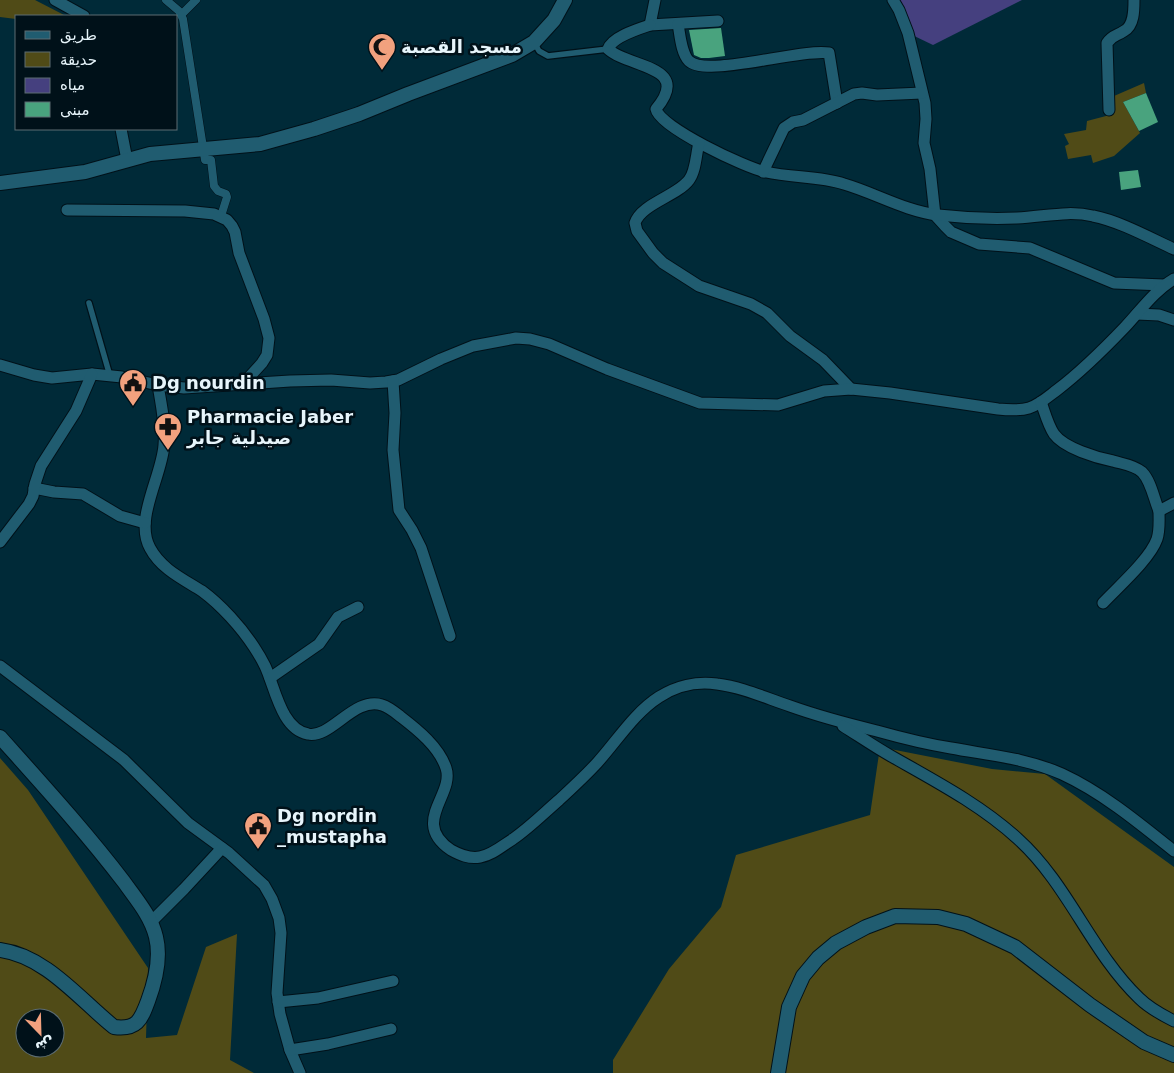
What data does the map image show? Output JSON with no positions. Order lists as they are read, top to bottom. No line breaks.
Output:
{"places":{"mosque":["مسجد القصبة"],"public building":["Dg nourdin","Dg nordin _mustapha"],"pharmacy":["Pharmacie Jaber صيدلية جابر"]},"legend":["طريق","حديقة","مياه","مبنى"],"north":"bottom right"}
